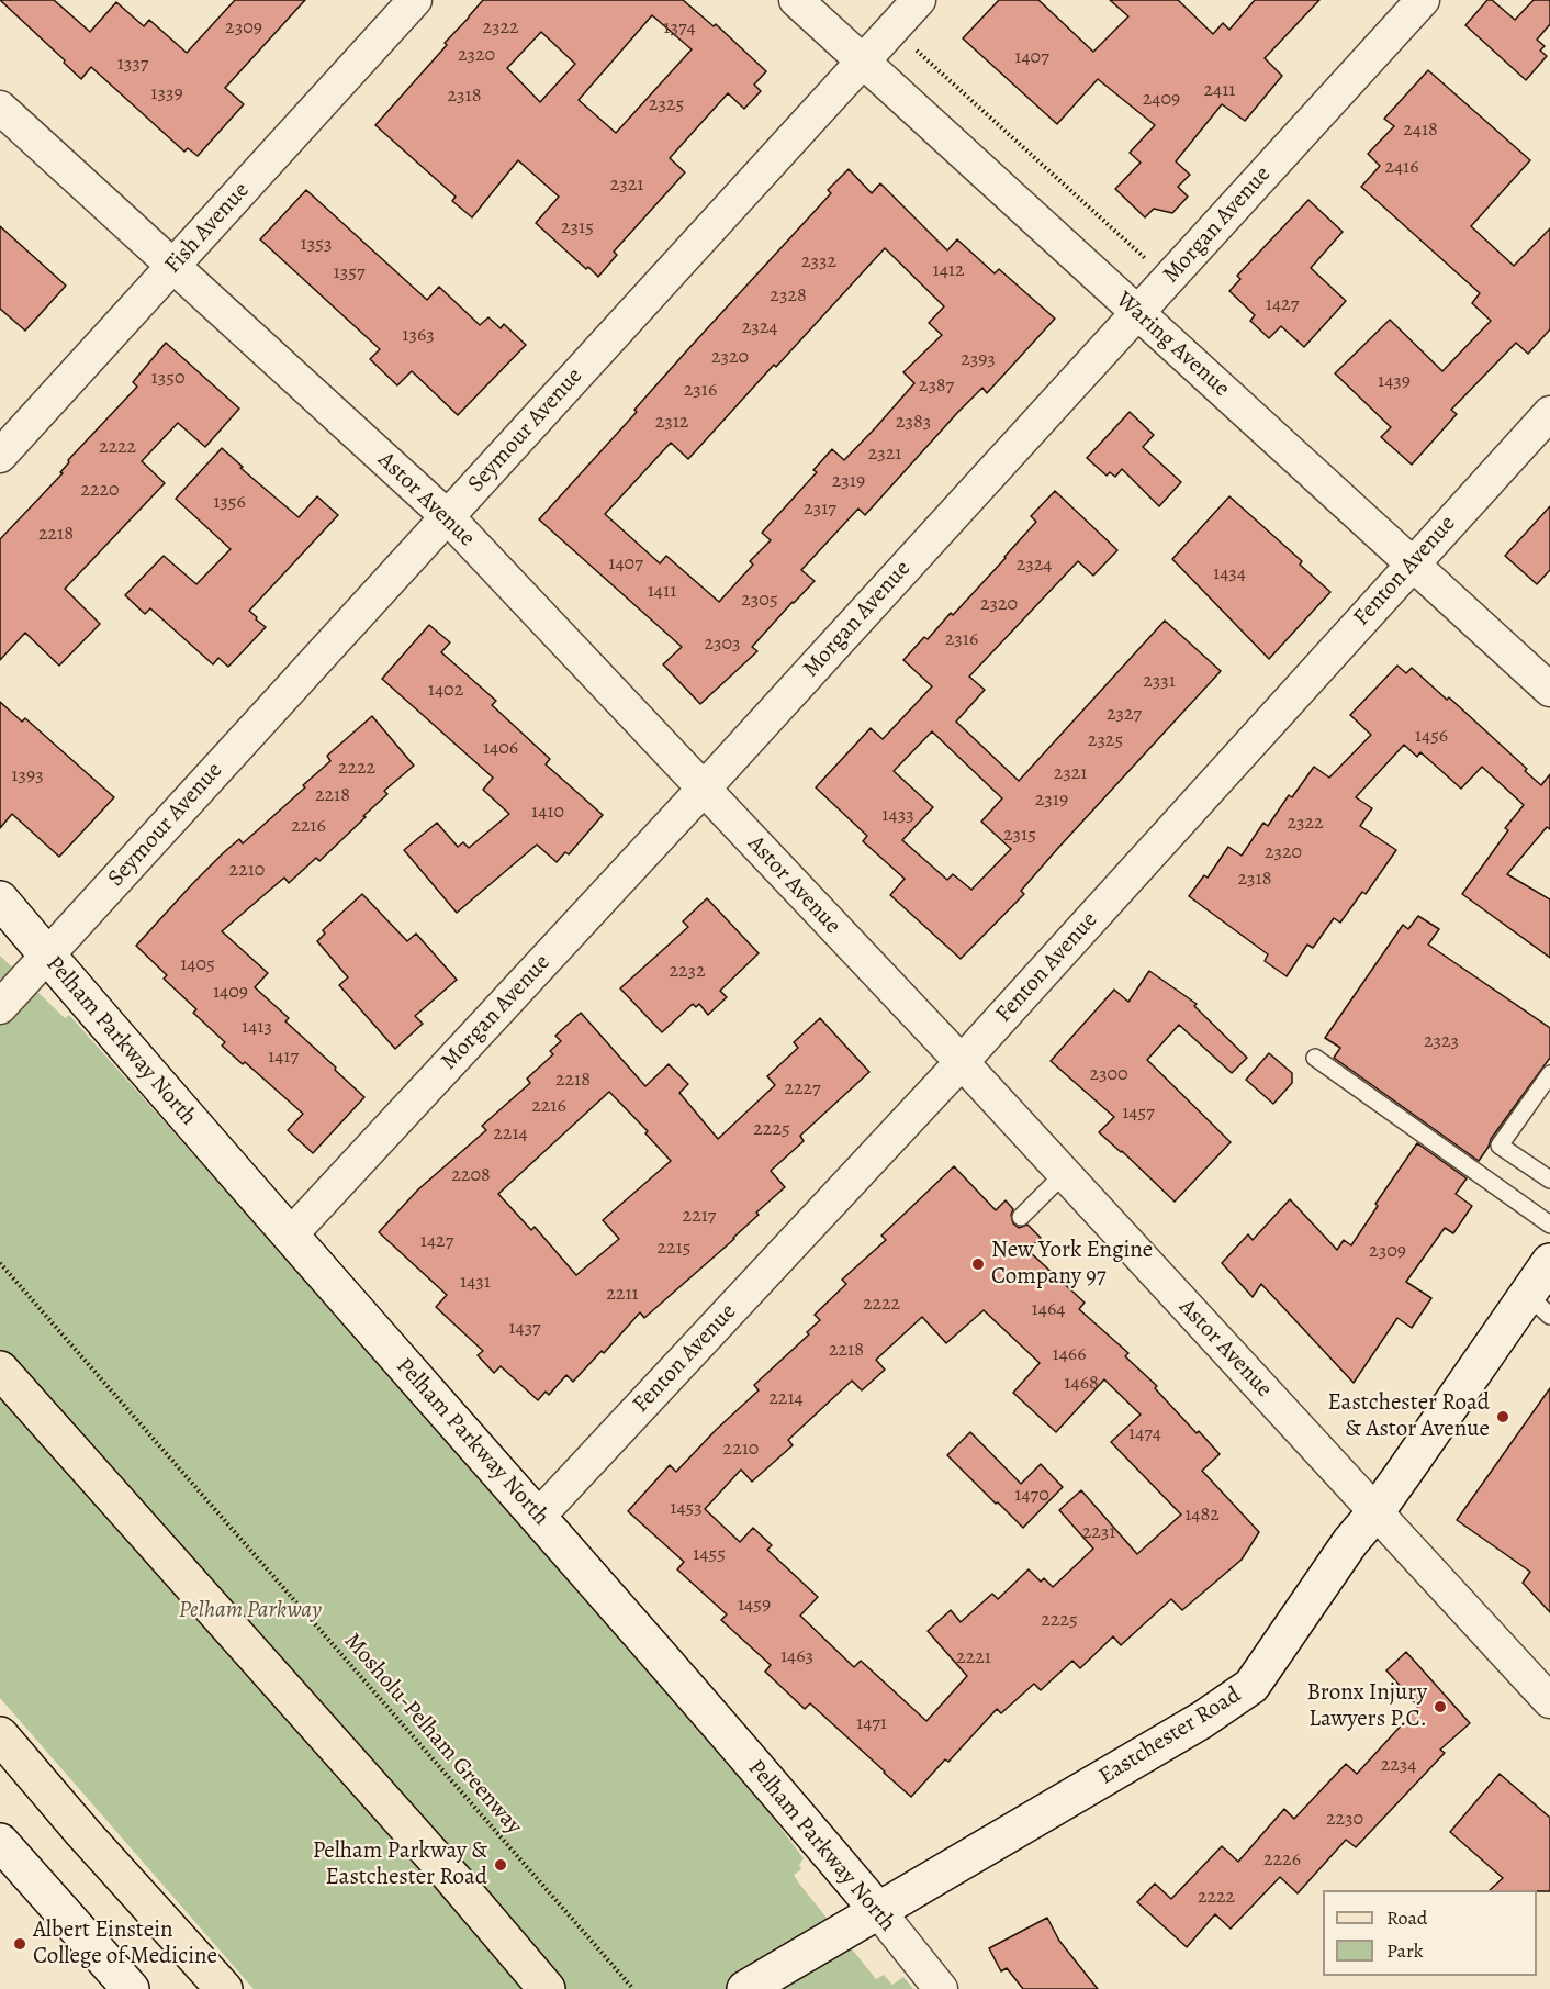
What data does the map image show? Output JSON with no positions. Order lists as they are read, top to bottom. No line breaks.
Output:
{"streets":{"street":["Morgan Avenue","Fish Avenue","Waring Avenue","Seymour Avenue","Astor Avenue","Fenton Avenue","Pelham Parkway North","Eastchester Road"],"path":["Mosholu-Pelham Greenway"]},"crossings":[["Morgan Avenue","Waring Avenue"],["Morgan Avenue","Astor Avenue"],["Morgan Avenue","Pelham Parkway North"],["Fish Avenue","Astor Avenue"],["Waring Avenue","Seymour Avenue"],["Waring Avenue","Fenton Avenue"],["Seymour Avenue","Astor Avenue"],["Seymour Avenue","Pelham Parkway North"],["Astor Avenue","Fenton Avenue"],["Astor Avenue","Eastchester Road"],["Fenton Avenue","Pelham Parkway North"],["Pelham Parkway North","Eastchester Road"]],"parks":["Pelham Parkway"],"places":["New York Engine Company 97","Eastchester Road & Astor Avenue","Bronx Injury Lawyers P.C.","Pelham Parkway & Eastchester Road","Albert Einstein College of Medicine"],"house_numbers":["2309","2322","1374","2320","1407","1337","2411","1339","2318","2409","2325","2418","2416","2321","2315","1353","2332","1412","1357","2328","1427","2324","1363","2320","2393","1350","1439","2387","2316","2312","2383","2222","2321","2319","2220","1356","2317","2218","1407","2324","1434","1411","2305","2320","2316","2303","2331","1402","2327","1456","2325","1406","2222","2321","1393","2218","2319","1410","1433","2322","2216","2315","2320","2210","2318","1405","2232","1409","1413","2323","1417","2300","2218","2227","2216","1457","2225","2214","2208","2217","1427","2215","2309","1431","2211","2222","1464","1437","2218","1466","1468","2214","1474","2210","1470","1453","1482","2231","1455","1459","2225","1463","2221","1471","2234","2230","2226","2222"],"legend":["Road","Park"]}
